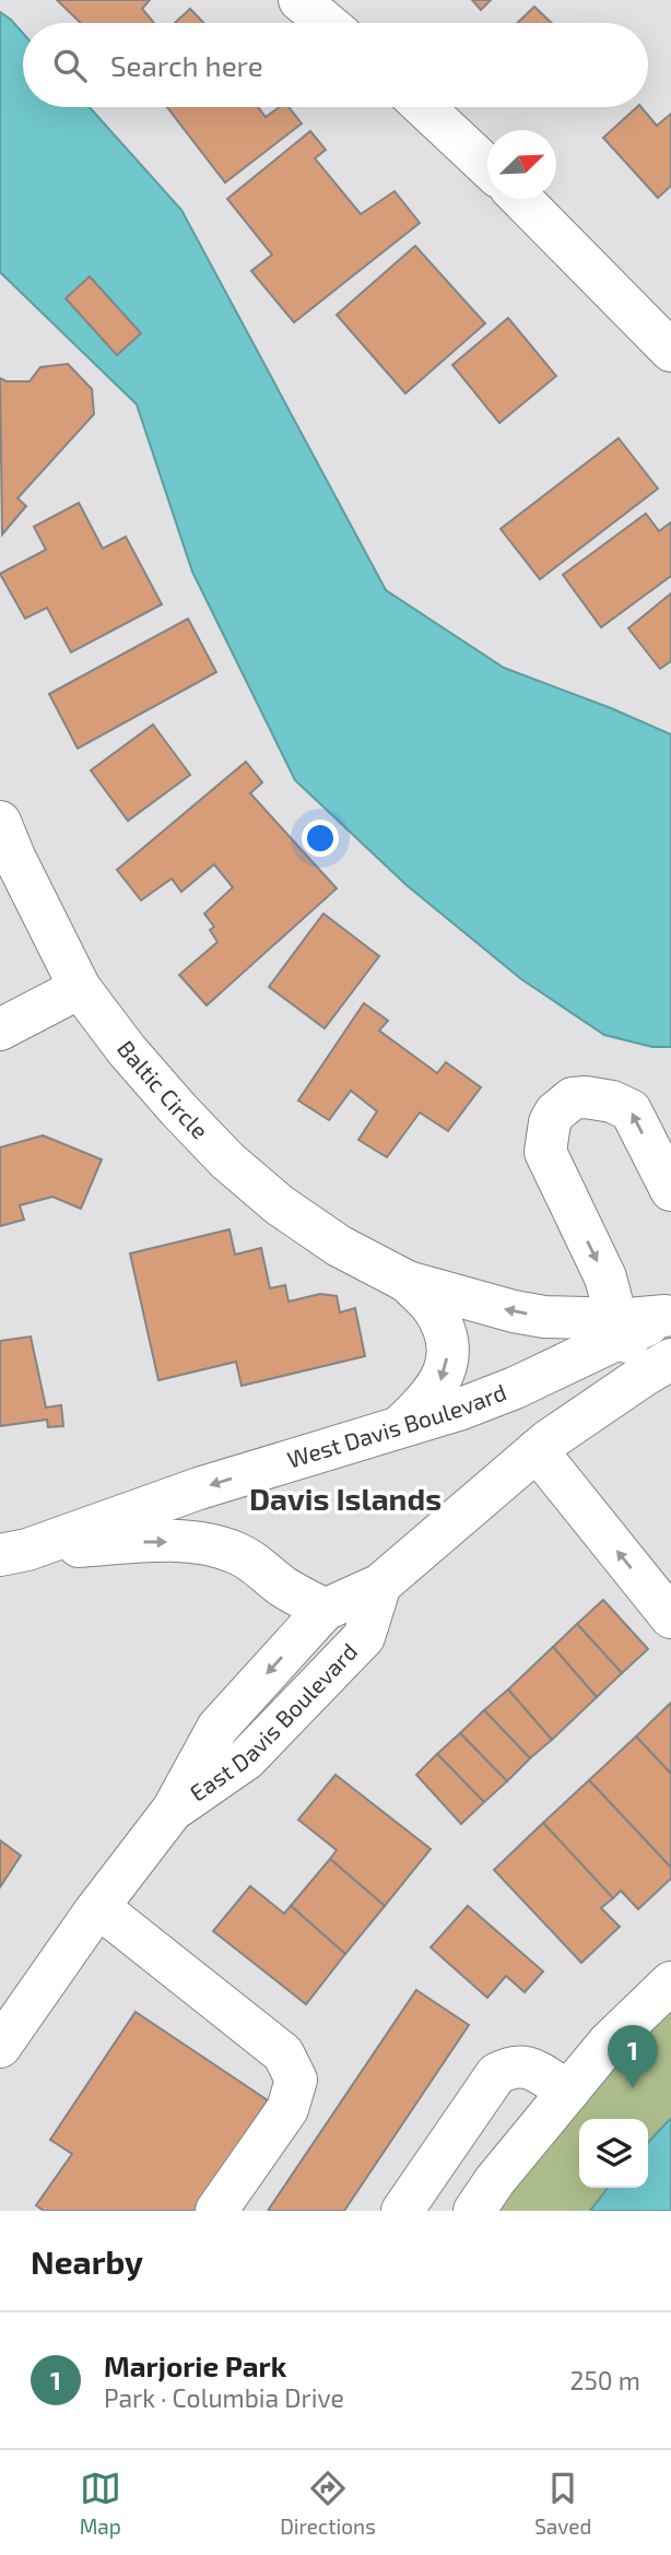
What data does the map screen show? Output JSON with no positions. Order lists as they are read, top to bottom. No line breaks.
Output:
{"streets":{"street":["Baltic Circle","West Davis Boulevard","East Davis Boulevard"]},"crossings":[["West Davis Boulevard","East Davis Boulevard"]],"districts":["Davis Islands"],"north":"top right","page":{"search":"Search here","pins":"1","heading":"Nearby","list":[{"mark":"1","name":"Marjorie Park","note":"Park · Columbia Drive","value":"250 m"}],"nav":["Map","Directions","Saved"]}}
